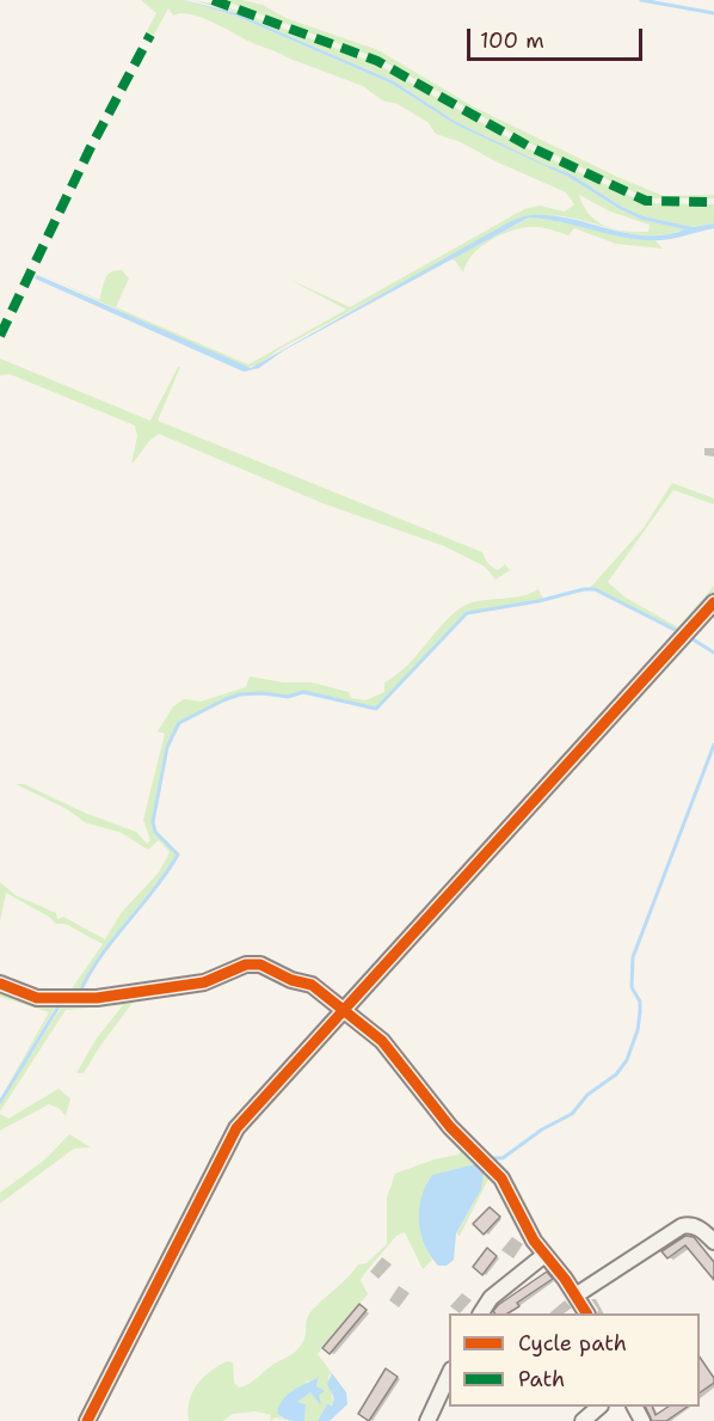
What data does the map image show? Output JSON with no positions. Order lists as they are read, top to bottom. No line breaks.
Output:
{"legend":["Cycle path","Path"],"scale_bar":"100 m"}
